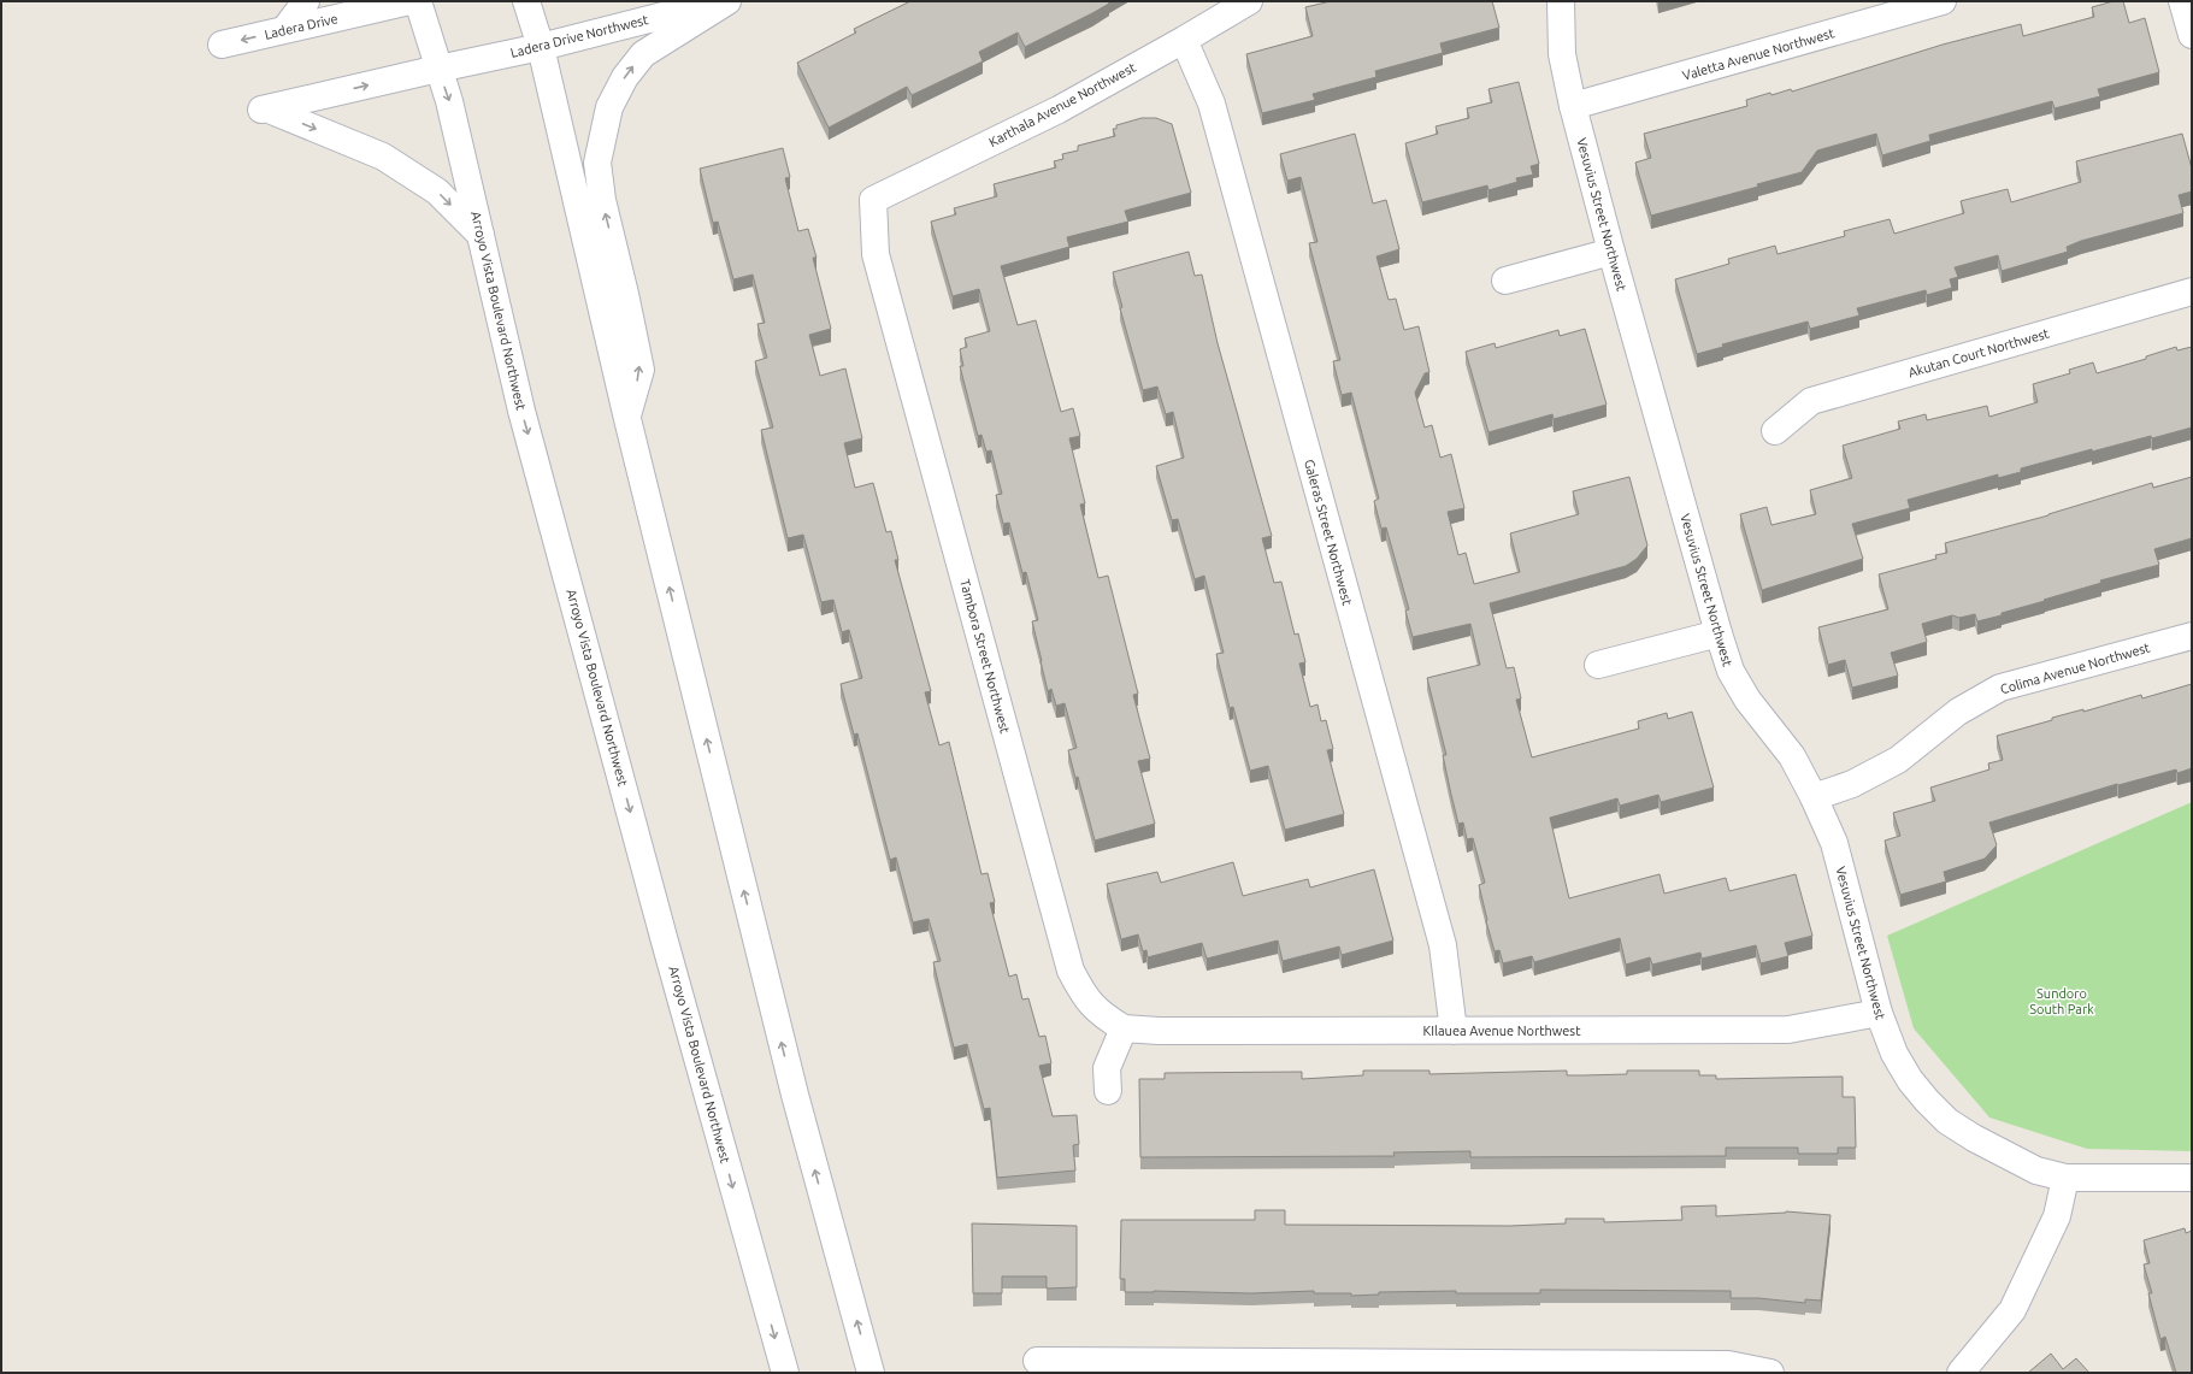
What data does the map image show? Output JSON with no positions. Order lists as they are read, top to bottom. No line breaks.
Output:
{"streets":{"street":["Ladera Drive","Ladera Drive Northwest","Valetta Avenue Northwest","Karthala Avenue Northwest","Vesuvius Street Northwest","Arroyo Vista Boulevard Northwest","Akutan Court Northwest","Galeras Street Northwest","Tambora Street Northwest","Colima Avenue Northwest","KIlauea Avenue Northwest"]},"crossings":[["Ladera Drive Northwest","Arroyo Vista Boulevard Northwest"],["Valetta Avenue Northwest","Vesuvius Street Northwest"],["Karthala Avenue Northwest","Galeras Street Northwest"],["Karthala Avenue Northwest","Tambora Street Northwest"],["Vesuvius Street Northwest","Colima Avenue Northwest"],["Vesuvius Street Northwest","KIlauea Avenue Northwest"],["Galeras Street Northwest","KIlauea Avenue Northwest"],["Tambora Street Northwest","KIlauea Avenue Northwest"]],"parks":["Sundoro South Park"]}
